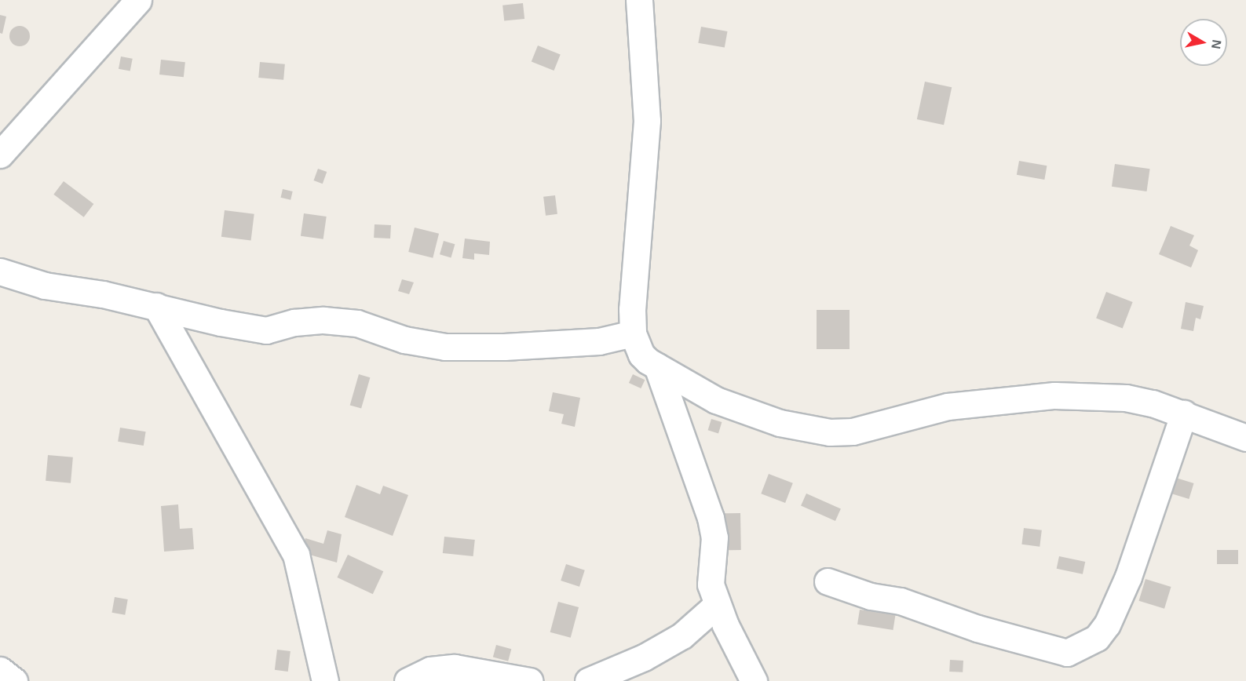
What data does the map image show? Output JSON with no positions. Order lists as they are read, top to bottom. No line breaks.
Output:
{"north":"right"}
